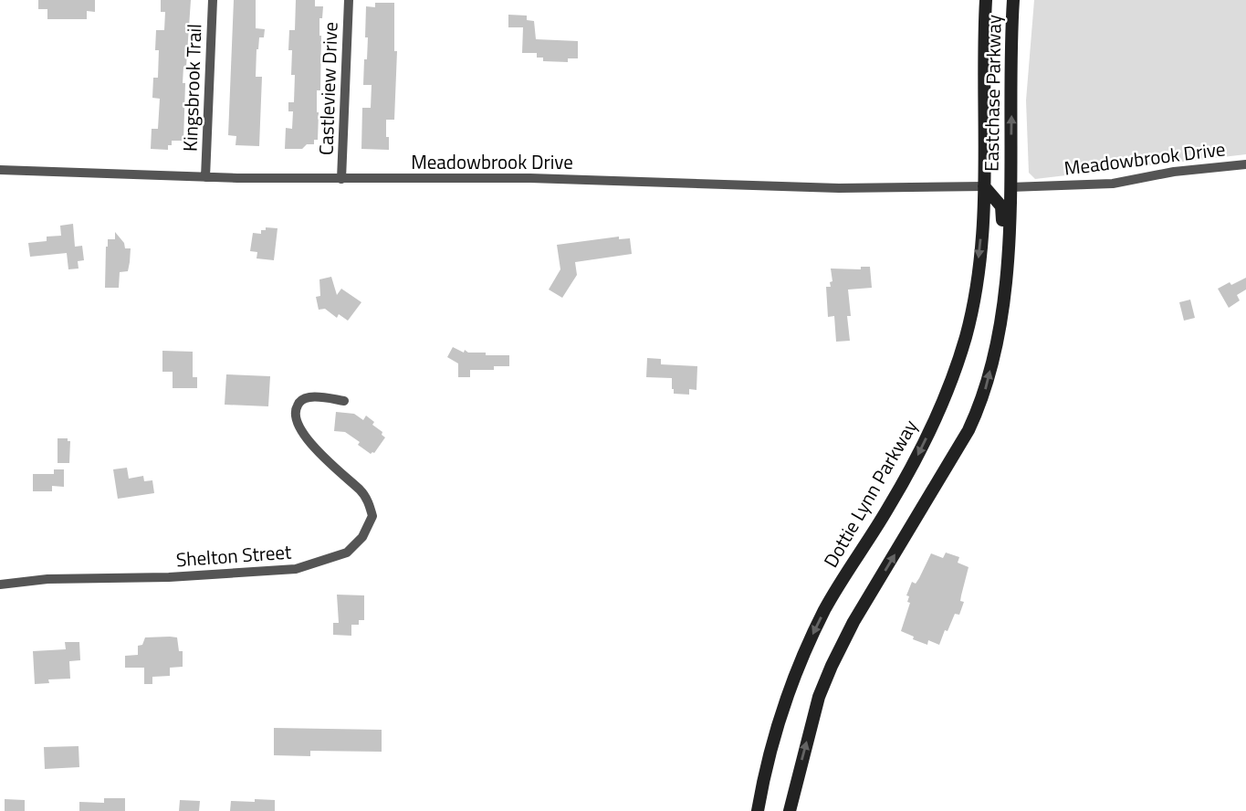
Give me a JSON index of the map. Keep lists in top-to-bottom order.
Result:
{
  "streets": {
    "main road": ["Eastchase Parkway", "Dottie Lynn Parkway"],
    "street": [
      "Kingsbrook Trail",
      "Castleview Drive",
      "Meadowbrook Drive",
      "Shelton Street"
    ]
  },
  "crossings": [
    ["Kingsbrook Trail", "Meadowbrook Drive"],
    ["Castleview Drive", "Meadowbrook Drive"],
    ["Eastchase Parkway", "Meadowbrook Drive"],
    ["Eastchase Parkway", "Dottie Lynn Parkway"],
    ["Meadowbrook Drive", "Dottie Lynn Parkway"]
  ]
}
